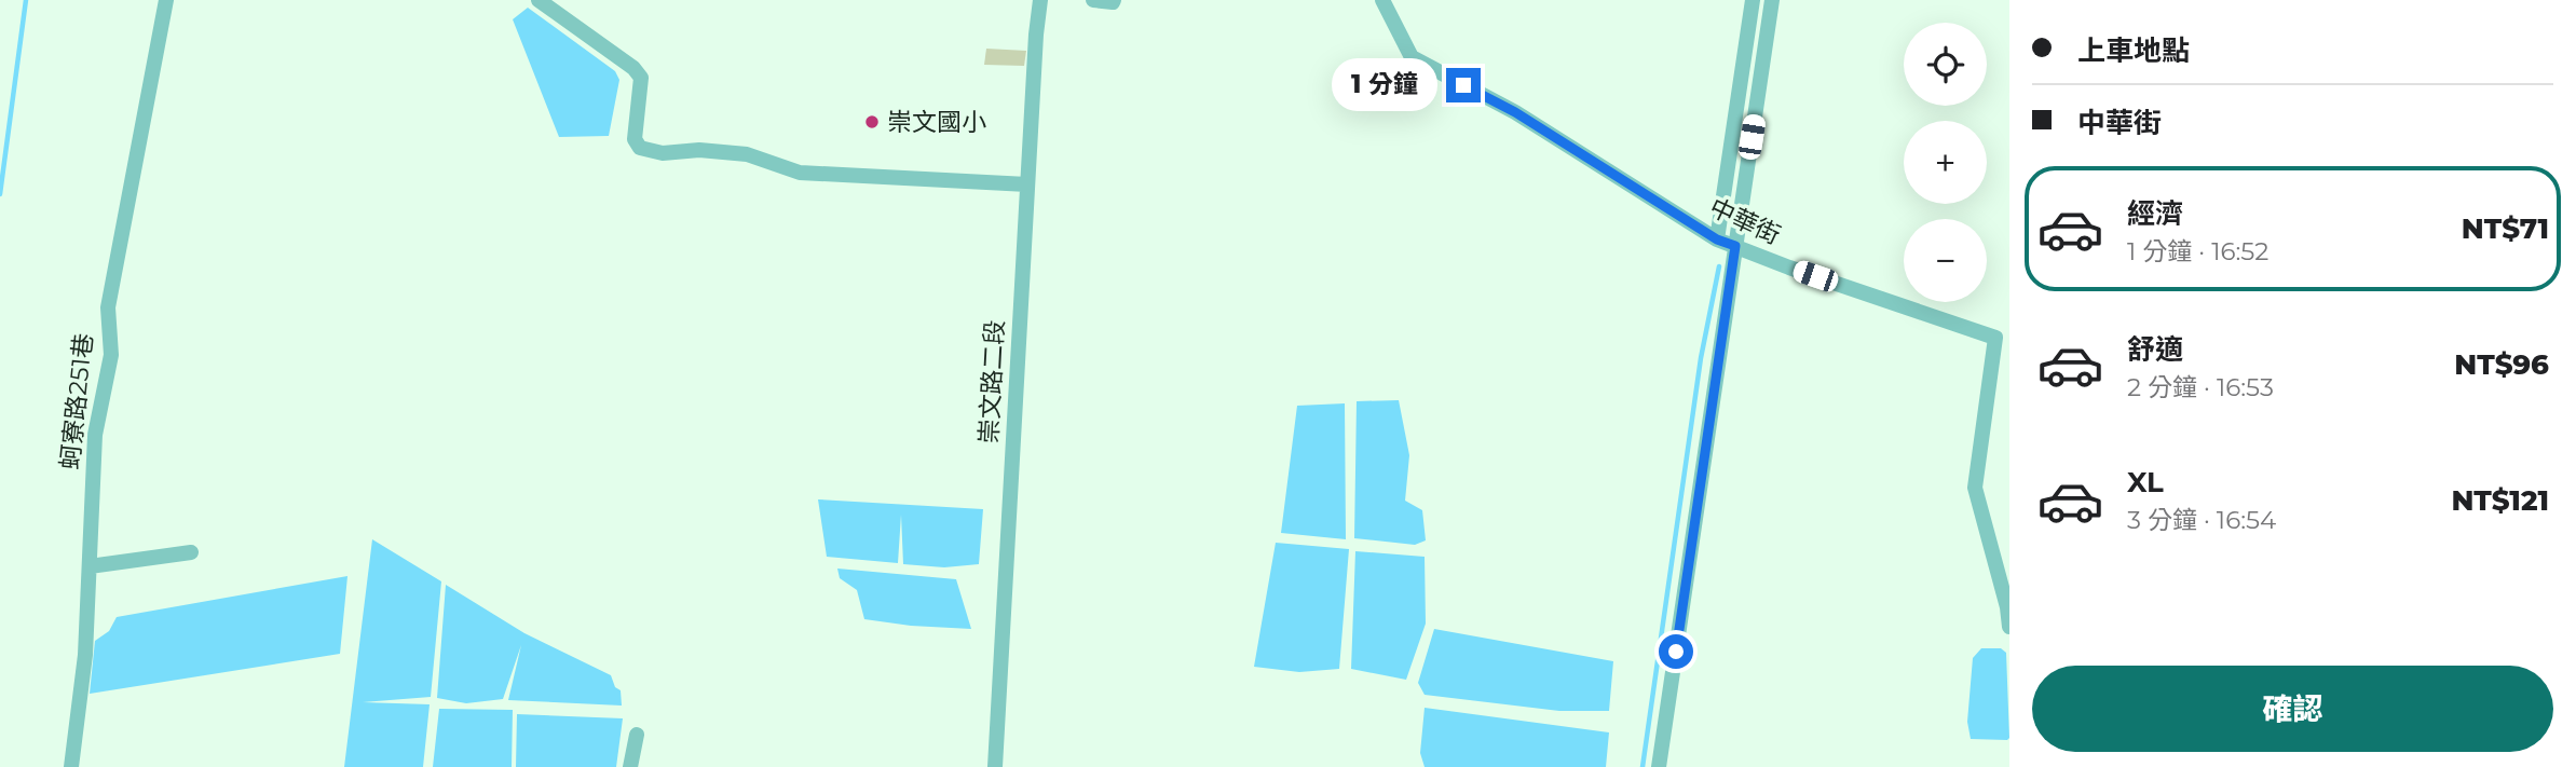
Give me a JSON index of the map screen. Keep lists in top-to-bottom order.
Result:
{
  "streets": {
    "street": ["中華街", "崇文路二段", "蚵寮路251巷"]
  },
  "places": ["崇文國小"],
  "page": {
    "banner": ["上車地點", "中華街"],
    "map_buttons": ["+", "−"],
    "bubble": "1 分鐘",
    "list": [
      {
        "name": "經濟",
        "note": "1 分鐘 · 16:52",
        "value": "NT$71"
      },
      {
        "name": "舒適",
        "note": "2 分鐘 · 16:53",
        "value": "NT$96"
      },
      {
        "name": "XL",
        "note": "3 分鐘 · 16:54",
        "value": "NT$121"
      }
    ],
    "buttons": "確認"
  }
}
